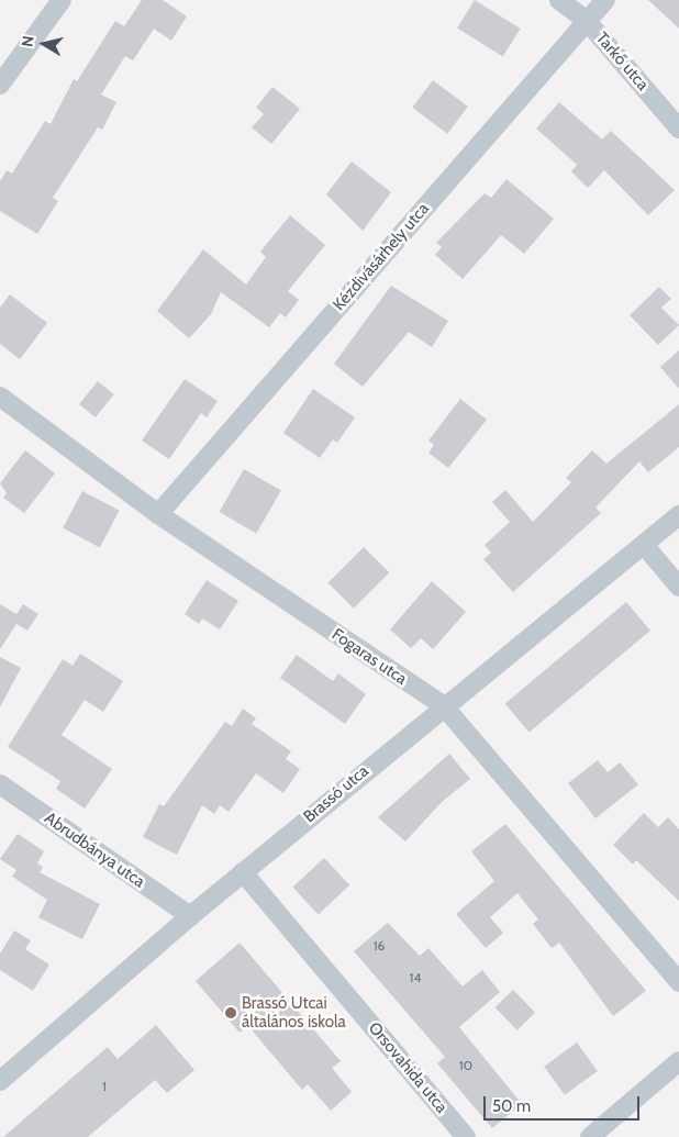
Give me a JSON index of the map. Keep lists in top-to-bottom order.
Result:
{
  "streets": {
    "street": [
      "Tarkő utca",
      "Kézdivásárhely utca",
      "Fogaras utca",
      "Brassó utca",
      "Abrudbánya utca",
      "Orsovahida utca"
    ]
  },
  "crossings": [
    ["Tarkő utca", "Kézdivásárhely utca"],
    ["Kézdivásárhely utca", "Fogaras utca"],
    ["Fogaras utca", "Brassó utca"],
    ["Brassó utca", "Abrudbánya utca"],
    ["Brassó utca", "Orsovahida utca"]
  ],
  "places": ["Brassó Utcai általános iskola"],
  "house_numbers": [
    "16",
    "14",
    "10",
    "1"
  ],
  "scale_bar": "50 m",
  "north": "left"
}
